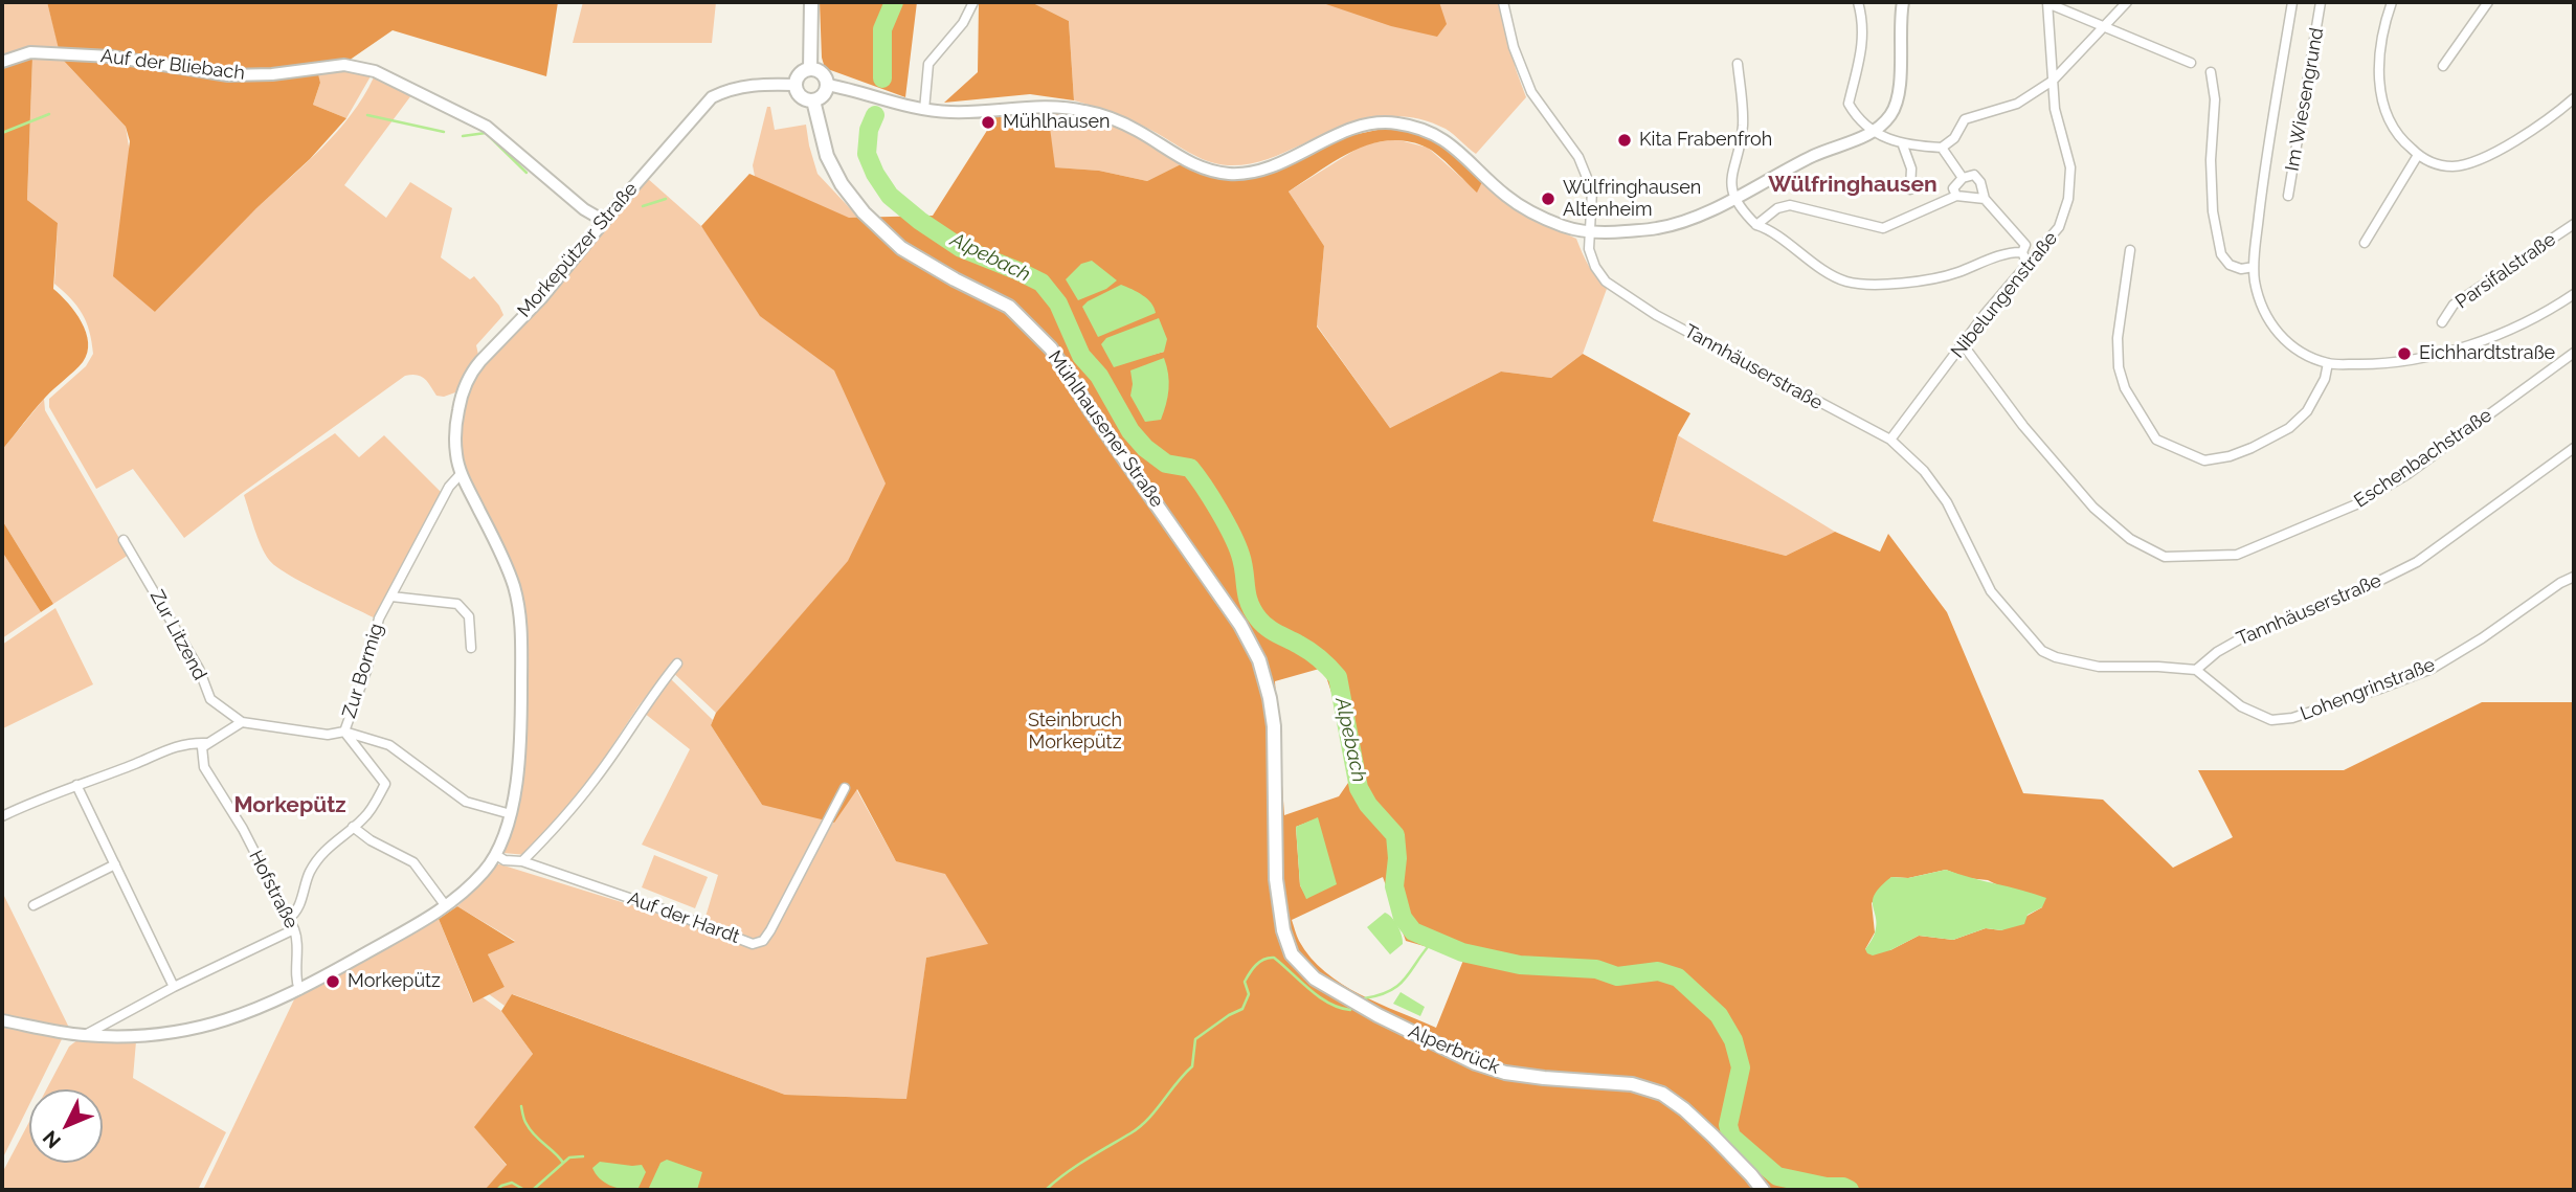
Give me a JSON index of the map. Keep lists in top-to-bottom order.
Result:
{
  "streets": {
    "main road": ["Mühlhausener Straße", "Alperbrück"],
    "street": [
      "Auf der Bliebach",
      "Im Wiesengrund",
      "Morkepützer Straße",
      "Parsifalstraße",
      "Nibelungenstraße",
      "Tannhäuserstraße",
      "Eschenbachstraße",
      "Zur Litzend",
      "Zur Bormig",
      "Lohengrinstraße",
      "Hofstraße",
      "Auf der Hardt"
    ]
  },
  "crossings": [
    ["Auf der Bliebach", "Morkepützer Straße"],
    ["Morkepützer Straße", "Mühlhausener Straße"],
    ["Morkepützer Straße", "Zur Bormig"],
    ["Morkepützer Straße", "Hofstraße"],
    ["Morkepützer Straße", "Auf der Hardt"],
    ["Nibelungenstraße", "Tannhäuserstraße"],
    ["Nibelungenstraße", "Eschenbachstraße"],
    ["Tannhäuserstraße", "Lohengrinstraße"],
    ["Mühlhausener Straße", "Alperbrück"],
    ["Zur Bormig", "Hofstraße"]
  ],
  "districts": ["Wülfringhausen", "Morkepütz"],
  "water": ["Alpebach"],
  "parks": ["Steinbruch Morkepütz"],
  "places": [
    "Mühlhausen",
    "Kita Frabenfroh",
    "Wülfringhausen Altenheim",
    "Eichhardtstraße",
    "Morkepütz"
  ],
  "north": "bottom left"
}
